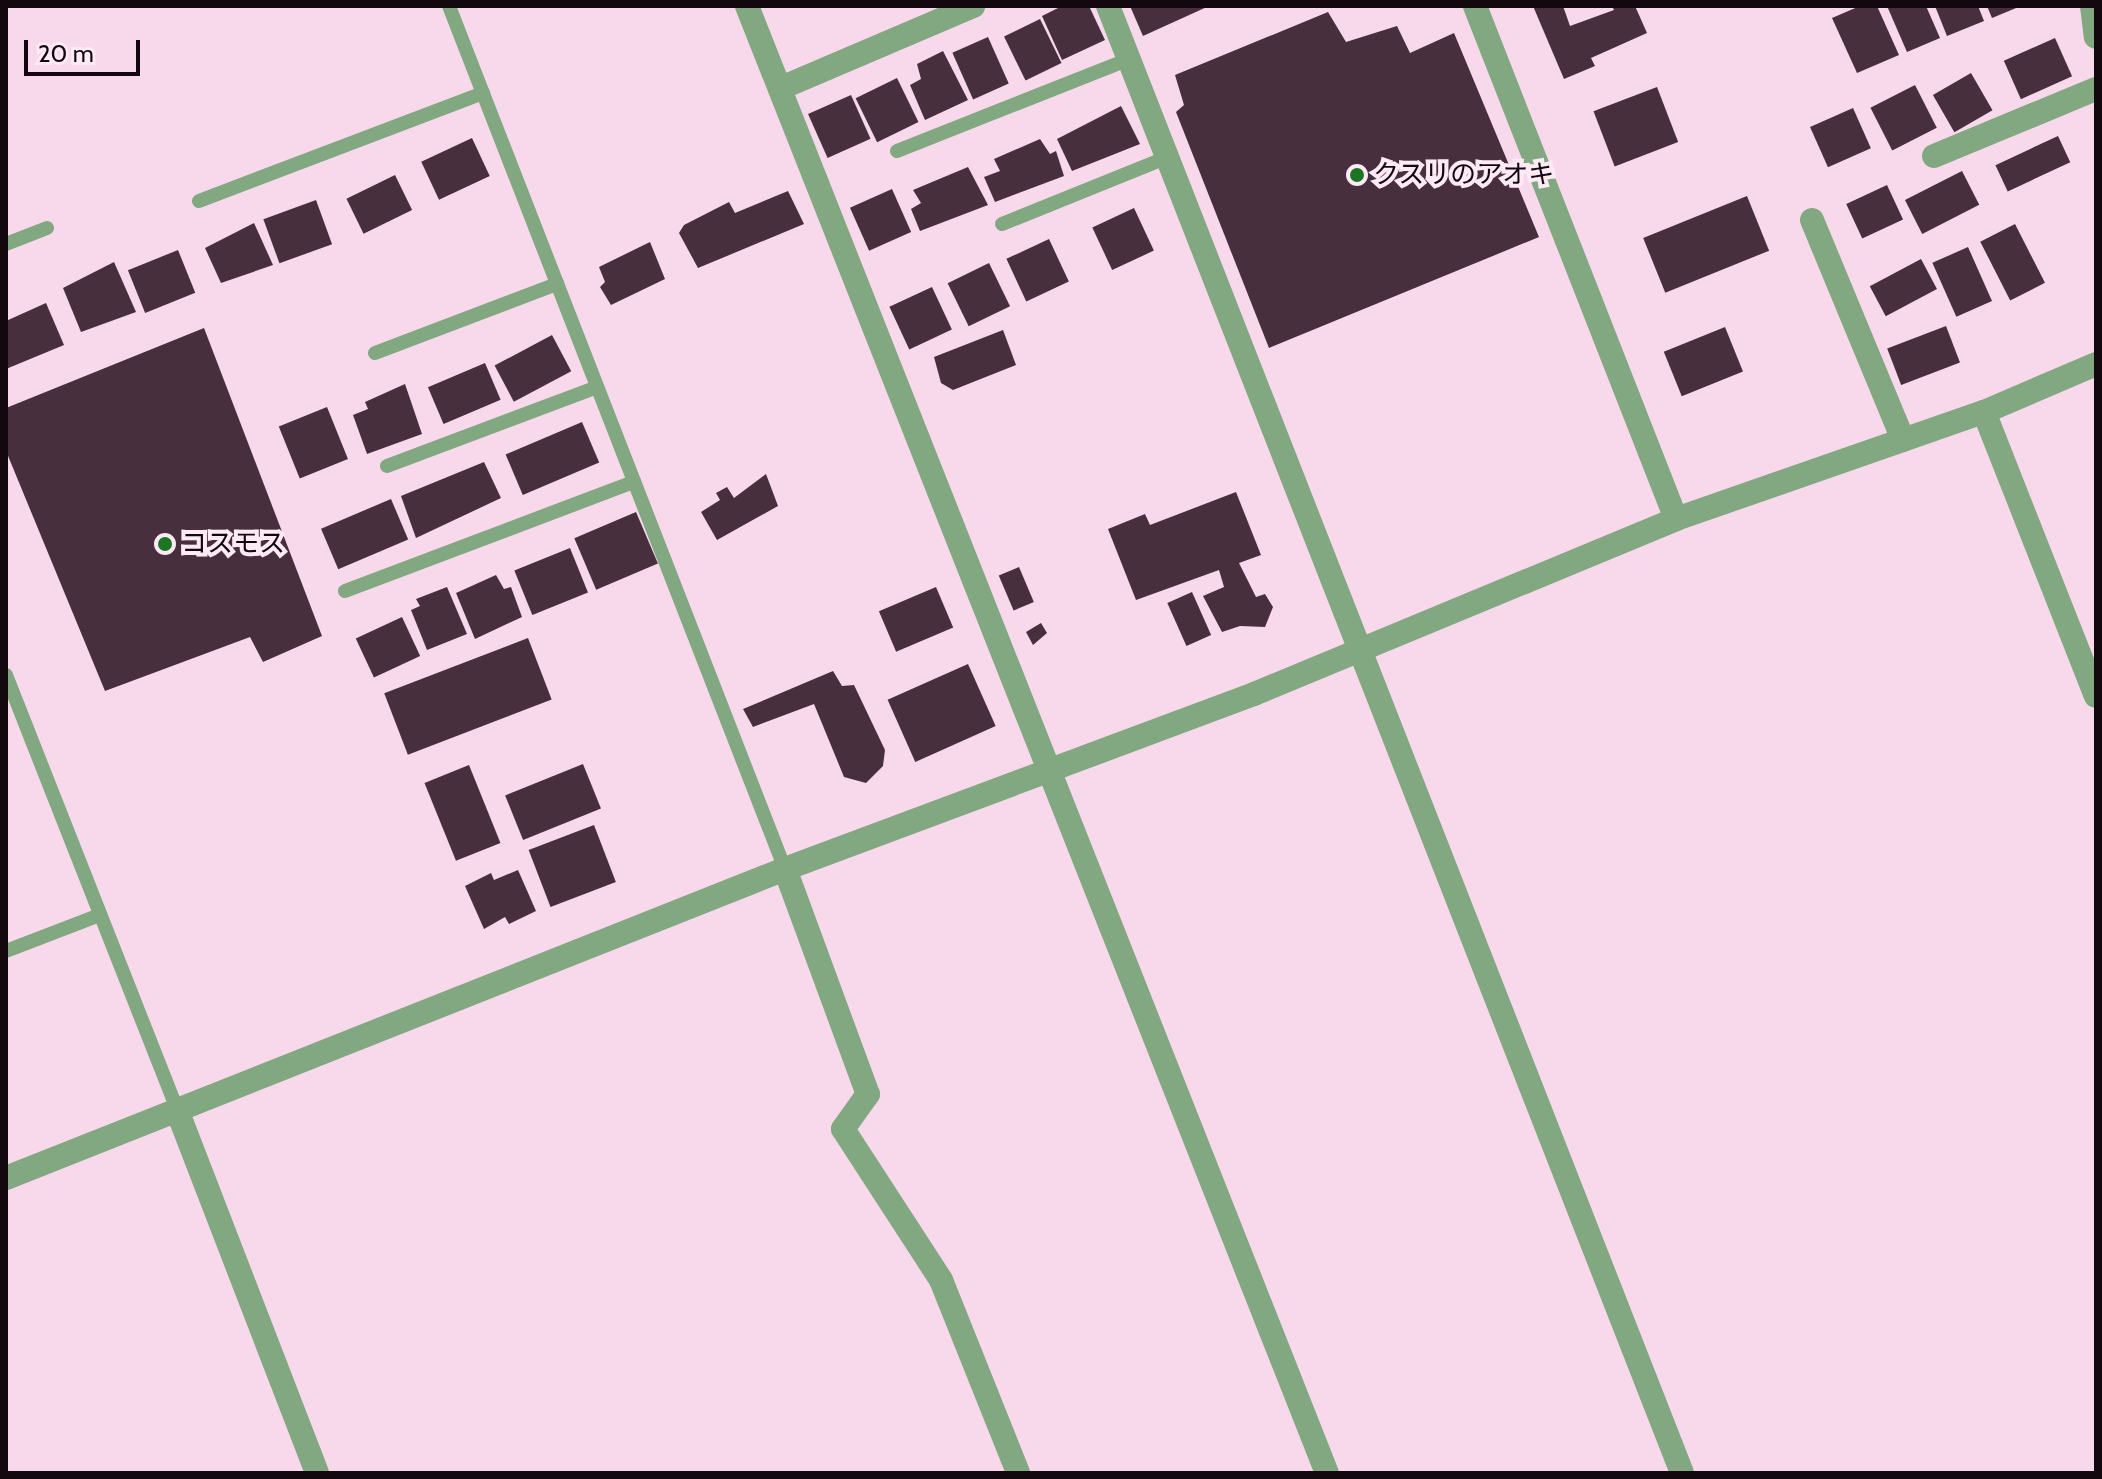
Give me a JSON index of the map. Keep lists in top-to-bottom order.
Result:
{
  "places": ["クスリのアオキ", "コスモス"],
  "scale_bar": "20 m"
}
